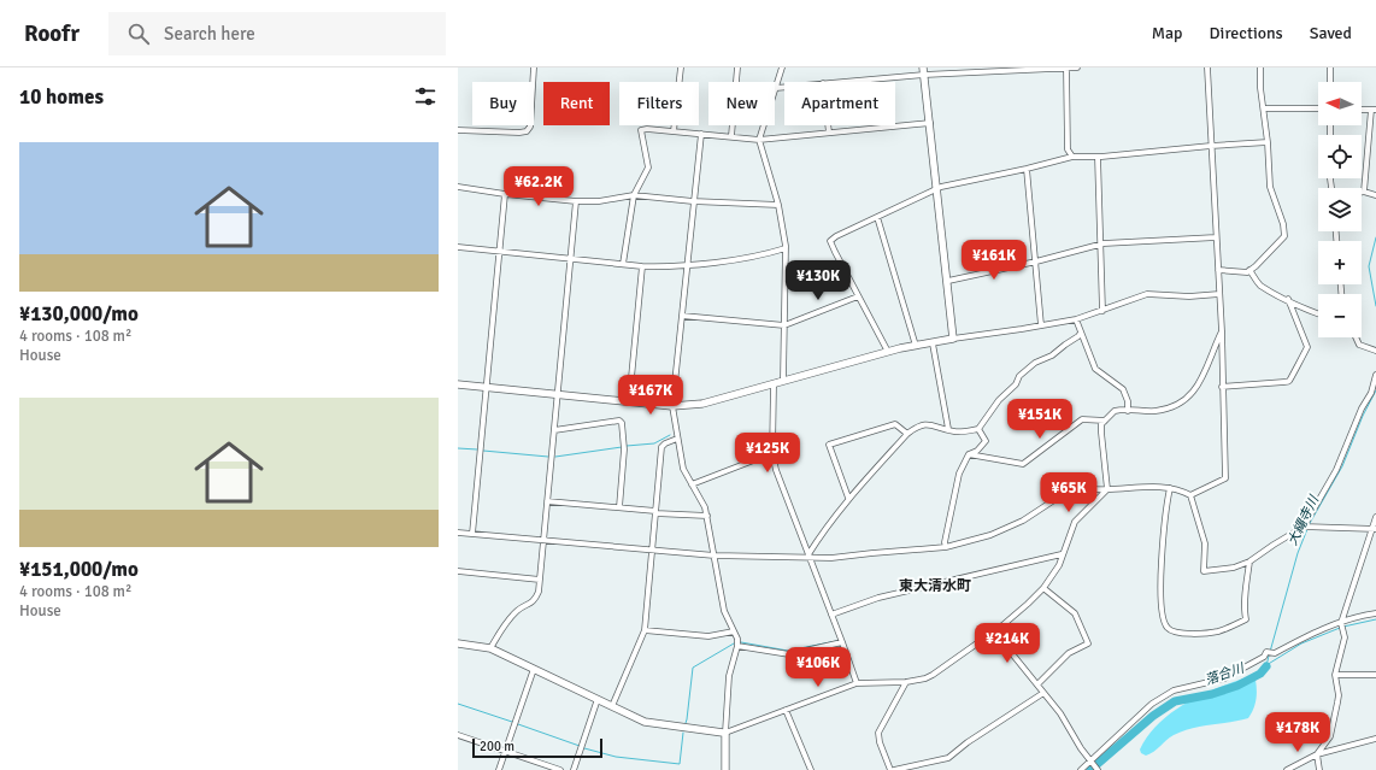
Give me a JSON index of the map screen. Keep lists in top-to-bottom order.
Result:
{
  "districts": ["東大清水町"],
  "water": ["大縄寺川", "落合川"],
  "scale_bar": "200 m",
  "north": "left",
  "page": {
    "header": "Roofr",
    "search": "Search here",
    "nav": ["Map", "Directions", "Saved"],
    "heading": "10 homes",
    "map_buttons": ["+", "−"],
    "chip": [
      "Buy",
      "Rent",
      "Filters",
      "New",
      "Apartment"
    ],
    "list": [
      {
        "name": "¥130,000/mo",
        "note": "4 rooms · 108 m² · House"
      },
      {
        "name": "¥151,000/mo",
        "note": "4 rooms · 108 m² · House"
      }
    ],
    "price": [
      "¥62.2K",
      "¥161K",
      "¥130K",
      "¥167K",
      "¥151K",
      "¥125K",
      "¥65K",
      "¥214K",
      "¥106K",
      "¥178K"
    ],
    "scale": "200 m"
  }
}
